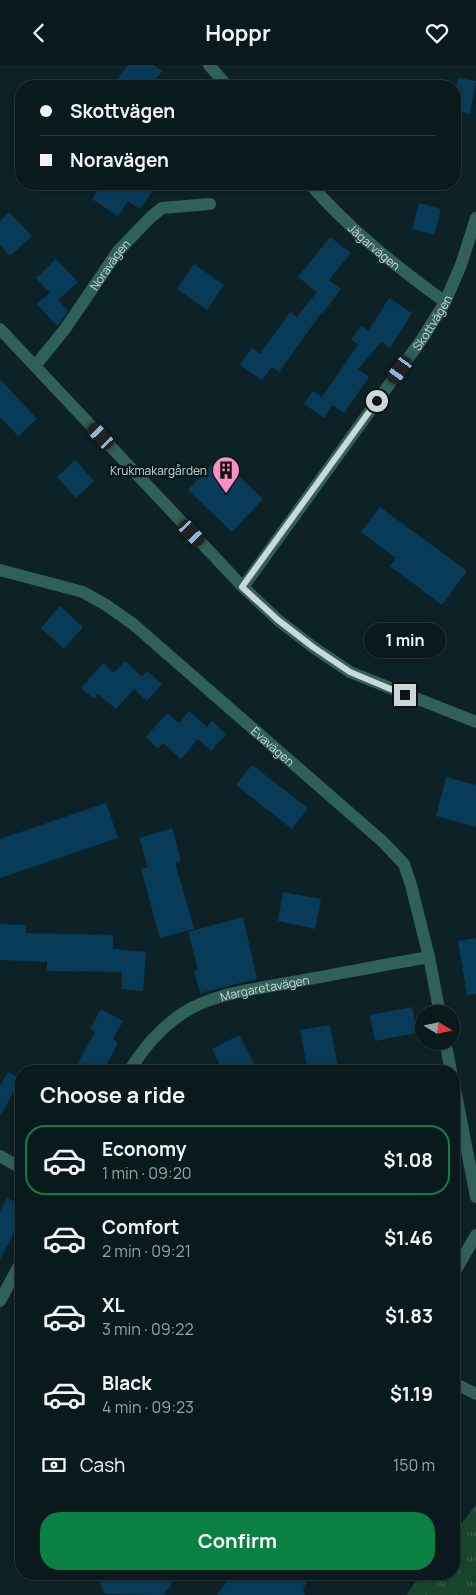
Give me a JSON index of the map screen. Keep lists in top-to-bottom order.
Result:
{
  "streets": {
    "street": [
      "Jägarvägen",
      "Noravägen",
      "Skottvägen",
      "Evavägen",
      "Margaretavägen"
    ]
  },
  "crossings": [
    ["Jägarvägen", "Skottvägen"],
    ["Evavägen", "Margaretavägen"]
  ],
  "places": {
    "building": ["Krukmakargården"]
  },
  "north": "right",
  "page": {
    "header": "Hoppr",
    "banner": ["Skottvägen", "Noravägen"],
    "bubble": "1 min",
    "heading": "Choose a ride",
    "list": [
      {
        "name": "Economy",
        "note": "1 min · 09:20",
        "value": "$1.08"
      },
      {
        "name": "Comfort",
        "note": "2 min · 09:21",
        "value": "$1.46"
      },
      {
        "name": "XL",
        "note": "3 min · 09:22",
        "value": "$1.83"
      },
      {
        "name": "Black",
        "note": "4 min · 09:23",
        "value": "$1.19"
      }
    ],
    "pay": ["Cash", "150 m"],
    "buttons": "Confirm"
  }
}
